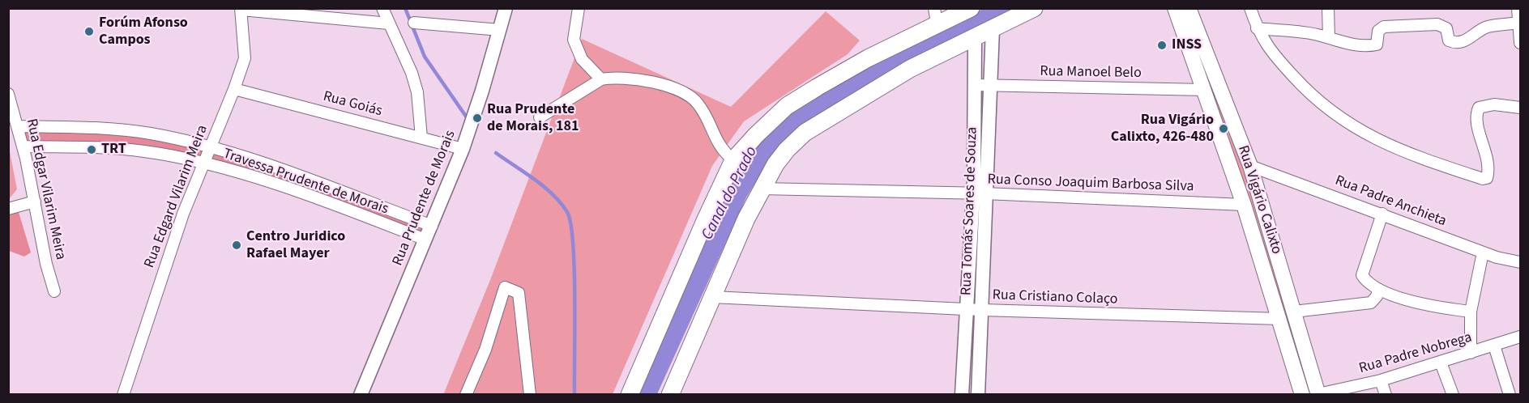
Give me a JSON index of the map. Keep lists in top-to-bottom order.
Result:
{
  "streets": {
    "main road": ["Rua Vigário Calixto"],
    "street": [
      "Rua Manoel Belo",
      "Rua Goiás",
      "Travessa Prudente de Morais",
      "Rua Conso Joaquim Barbosa Silva",
      "Rua Edgar Vilarim Meira",
      "Rua Edgard Vilarim Meira",
      "Rua Prudente de Morais",
      "Rua Padre Anchieta",
      "Rua Tomás Soares de Souza",
      "Rua Cristiano Colaço",
      "Rua Padre Nobrega"
    ]
  },
  "crossings": [
    ["Rua Manoel Belo", "Rua Vigário Calixto"],
    ["Rua Manoel Belo", "Rua Tomás Soares de Souza"],
    ["Rua Goiás", "Rua Edgard Vilarim Meira"],
    ["Rua Goiás", "Rua Prudente de Morais"],
    ["Travessa Prudente de Morais", "Rua Edgar Vilarim Meira"],
    ["Travessa Prudente de Morais", "Rua Edgard Vilarim Meira"],
    ["Travessa Prudente de Morais", "Rua Prudente de Morais"],
    ["Rua Conso Joaquim Barbosa Silva", "Rua Vigário Calixto"],
    ["Rua Conso Joaquim Barbosa Silva", "Rua Tomás Soares de Souza"],
    ["Rua Vigário Calixto", "Rua Padre Anchieta"],
    ["Rua Vigário Calixto", "Rua Cristiano Colaço"],
    ["Rua Vigário Calixto", "Rua Padre Nobrega"],
    ["Rua Tomás Soares de Souza", "Rua Cristiano Colaço"]
  ],
  "water": ["Canal do Prado"],
  "places": [
    "Forúm Afonso Campos",
    "INSS",
    "Rua Prudente de Morais, 181",
    "Rua Vigário Calixto, 426-480",
    "TRT",
    "Centro Juridico Rafael Mayer"
  ]
}
